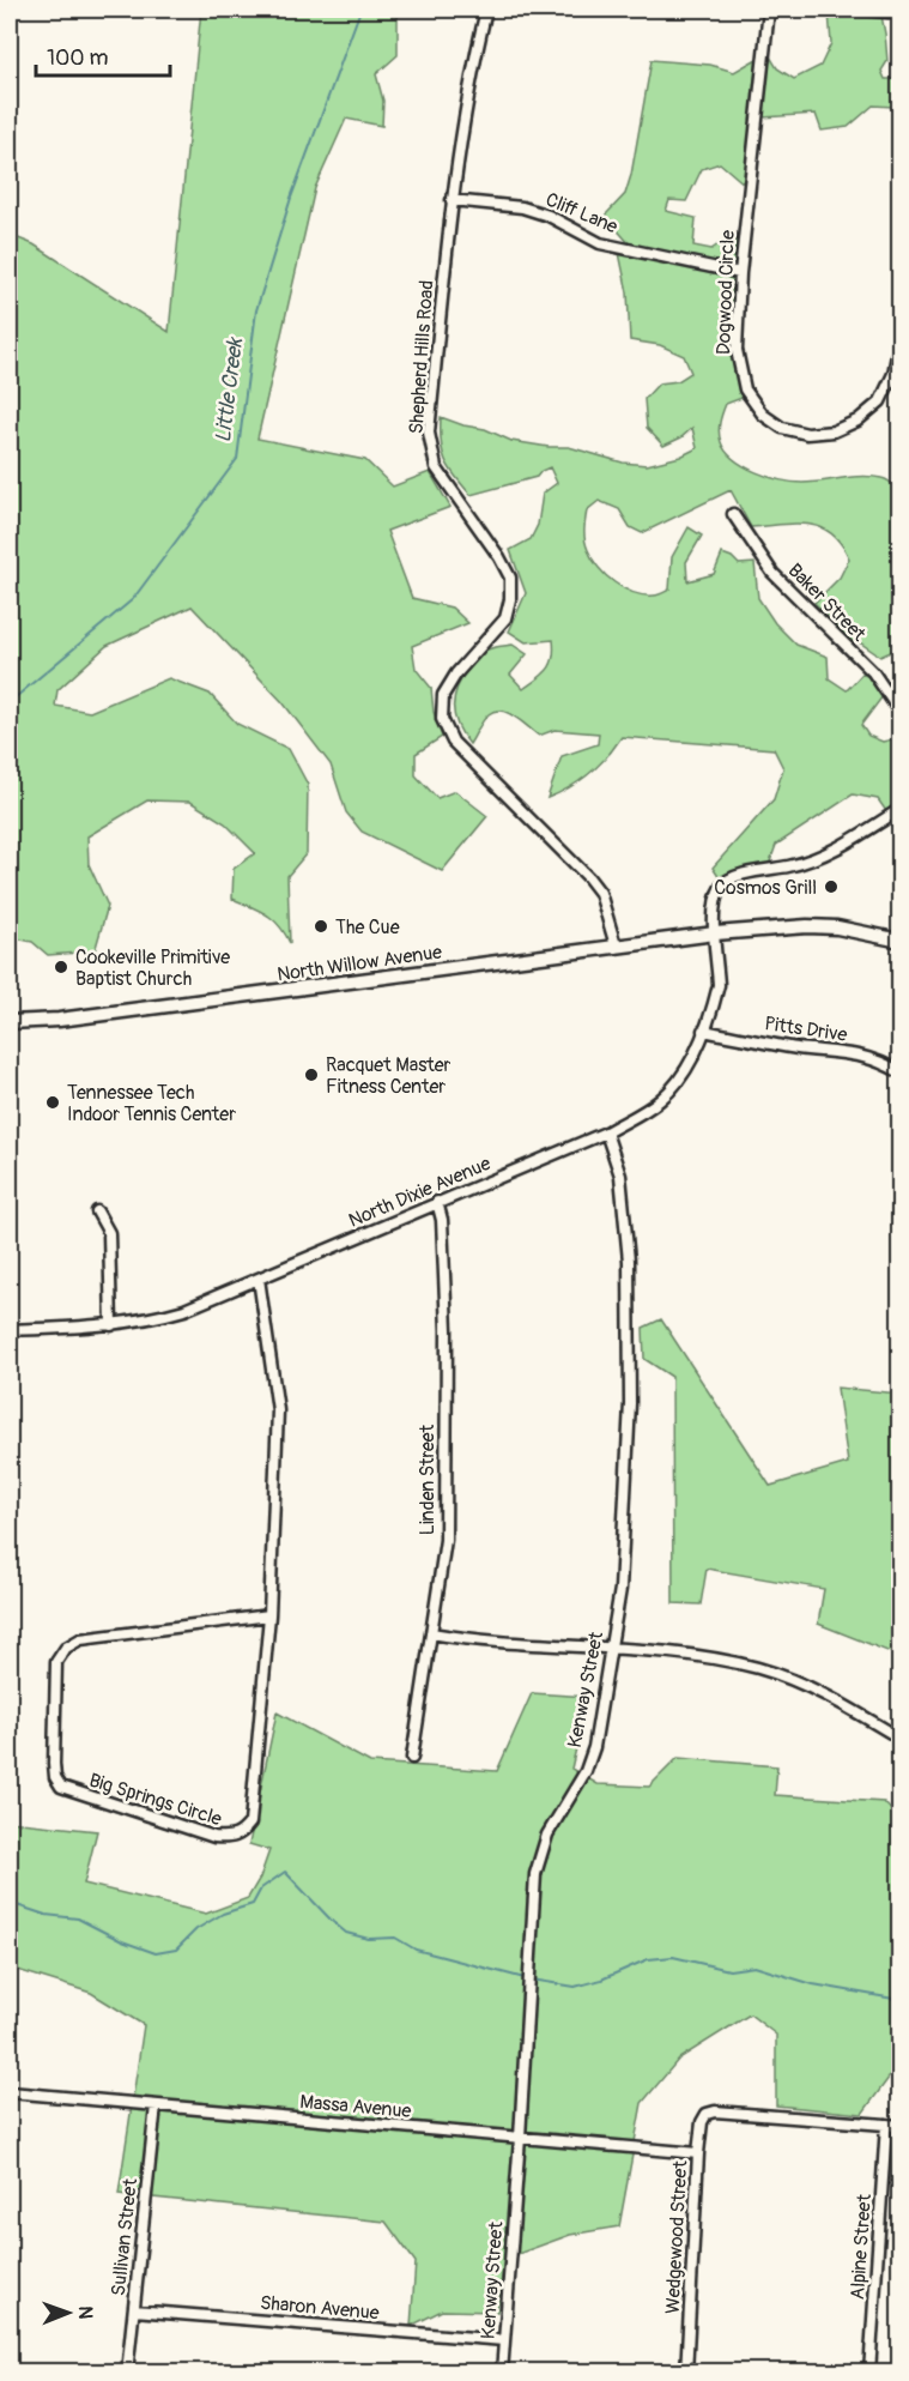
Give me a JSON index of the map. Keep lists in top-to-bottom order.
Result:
{
  "streets": {
    "main road": ["North Willow Avenue"],
    "street": [
      "Cliff Lane",
      "Dogwood Circle",
      "Shepherd Hills Road",
      "Baker Street",
      "Pitts Drive",
      "North Dixie Avenue",
      "Linden Street",
      "Kenway Street",
      "Big Springs Circle",
      "Massa Avenue",
      "Sullivan Street",
      "Wedgewood Street",
      "Alpine Street",
      "Sharon Avenue"
    ]
  },
  "crossings": [
    ["Cliff Lane", "Dogwood Circle"],
    ["Cliff Lane", "Shepherd Hills Road"],
    ["Shepherd Hills Road", "North Willow Avenue"],
    ["North Willow Avenue", "North Dixie Avenue"],
    ["Pitts Drive", "North Dixie Avenue"],
    ["North Dixie Avenue", "Linden Street"],
    ["North Dixie Avenue", "Kenway Street"],
    ["North Dixie Avenue", "Big Springs Circle"],
    ["Kenway Street", "Massa Avenue"],
    ["Kenway Street", "Sharon Avenue"],
    ["Massa Avenue", "Sullivan Street"],
    ["Massa Avenue", "Wedgewood Street"],
    ["Sullivan Street", "Sharon Avenue"],
    ["Wedgewood Street", "Alpine Street"]
  ],
  "water": ["Little Creek"],
  "places": [
    "Cosmos Grill",
    "The Cue",
    "Cookeville Primitive Baptist Church",
    "Racquet Master Fitness Center",
    "Tennessee Tech Indoor Tennis Center"
  ],
  "scale_bar": "100 m",
  "north": "right"
}
